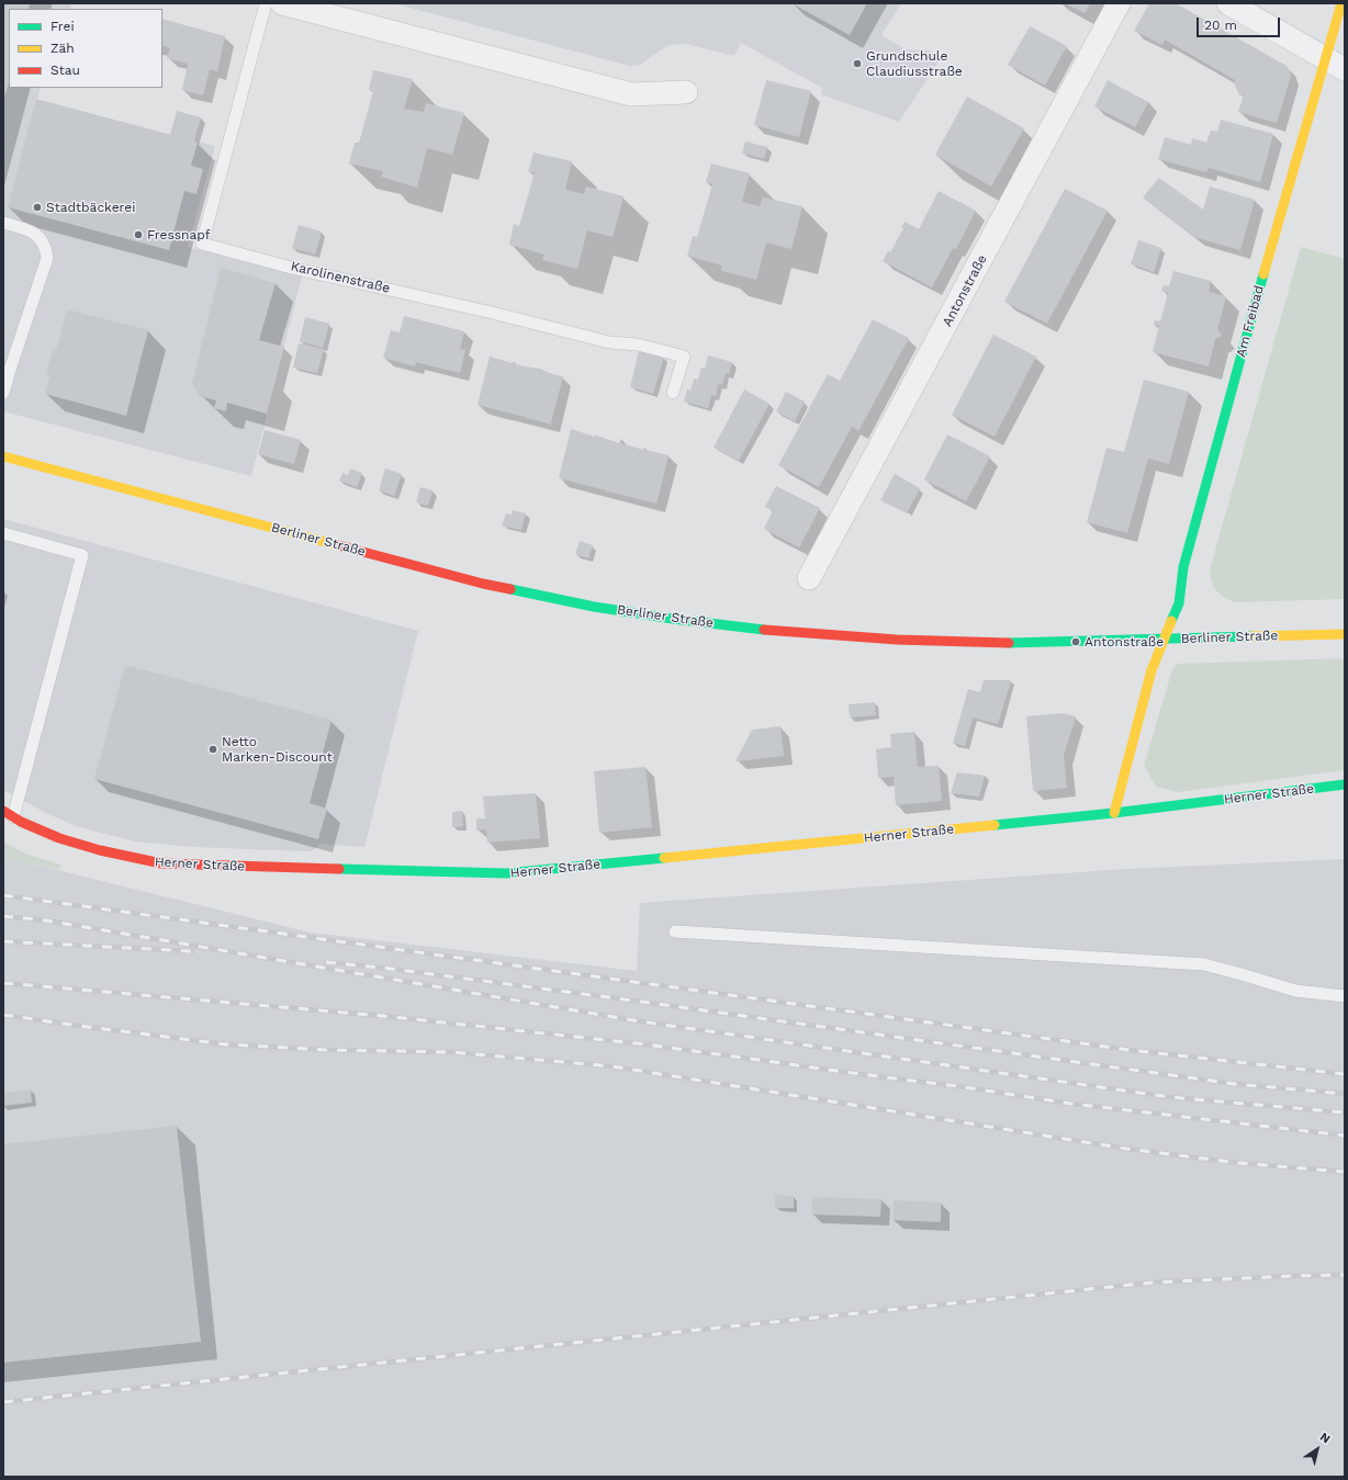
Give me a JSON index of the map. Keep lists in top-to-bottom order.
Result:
{
  "streets": {
    "street": [
      "Antonstraße",
      "Am Freibad",
      "Berliner Straße",
      "Herner Straße"
    ],
    "lane": ["Karolinenstraße"]
  },
  "crossings": [
    ["Am Freibad", "Berliner Straße"]
  ],
  "places": [
    "Grundschule Claudiusstraße",
    "Stadtbäckerei",
    "Fressnapf",
    "Antonstraße",
    "Netto Marken-Discount"
  ],
  "legend": ["Frei", "Zäh", "Stau"],
  "scale_bar": "20 m",
  "north": "top right"
}
